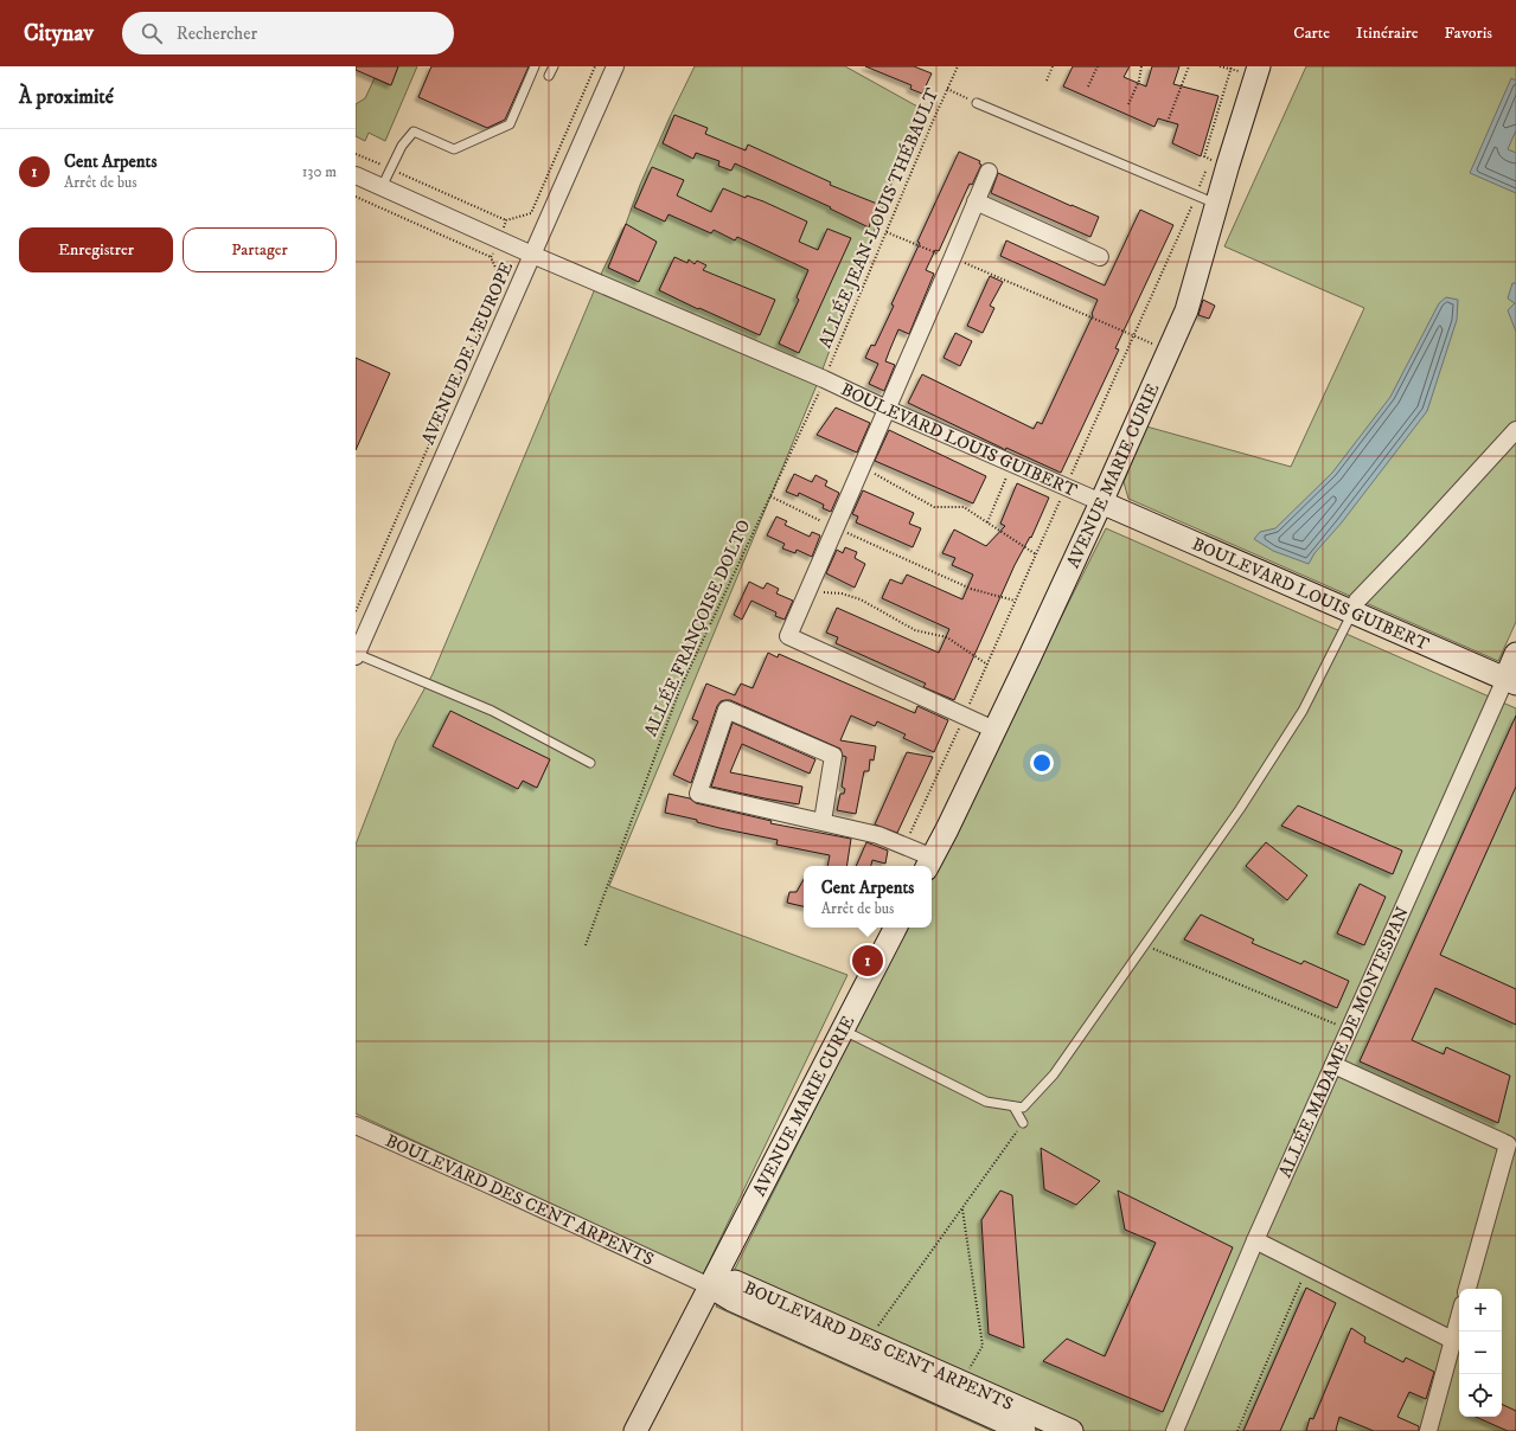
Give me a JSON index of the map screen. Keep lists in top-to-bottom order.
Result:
{
  "streets": {
    "main road": [
      "BOULEVARD LOUIS GUIBERT",
      "AVENUE MARIE CURIE",
      "ALLÉE MADAME DE MONTESPAN",
      "BOULEVARD DES CENT ARPENTS"
    ],
    "street": ["AVENUE DE L'EUROPE"],
    "path": ["ALLÉE JEAN-LOUIS THÉBAULT", "ALLÉE FRANÇOISE DOLTO"]
  },
  "crossings": [
    ["ALLÉE JEAN-LOUIS THÉBAULT", "BOULEVARD LOUIS GUIBERT"],
    ["ALLÉE JEAN-LOUIS THÉBAULT", "ALLÉE FRANÇOISE DOLTO"],
    ["AVENUE DE L'EUROPE", "BOULEVARD LOUIS GUIBERT"],
    ["BOULEVARD LOUIS GUIBERT", "AVENUE MARIE CURIE"],
    ["BOULEVARD LOUIS GUIBERT", "ALLÉE FRANÇOISE DOLTO"],
    ["BOULEVARD LOUIS GUIBERT", "ALLÉE MADAME DE MONTESPAN"],
    ["AVENUE MARIE CURIE", "BOULEVARD DES CENT ARPENTS"]
  ],
  "page": {
    "header": "Citynav",
    "search": "Rechercher",
    "nav": ["Carte", "Itinéraire", "Favoris"],
    "heading": "À proximité",
    "list": [
      {
        "mark": "1",
        "name": "Cent Arpents",
        "note": "Arrêt de bus",
        "value": "130 m"
      }
    ],
    "buttons": ["Enregistrer", "Partager"],
    "popup": ["Cent Arpents", "Arrêt de bus"],
    "pins": "1",
    "map_buttons": ["+", "−"]
  }
}
